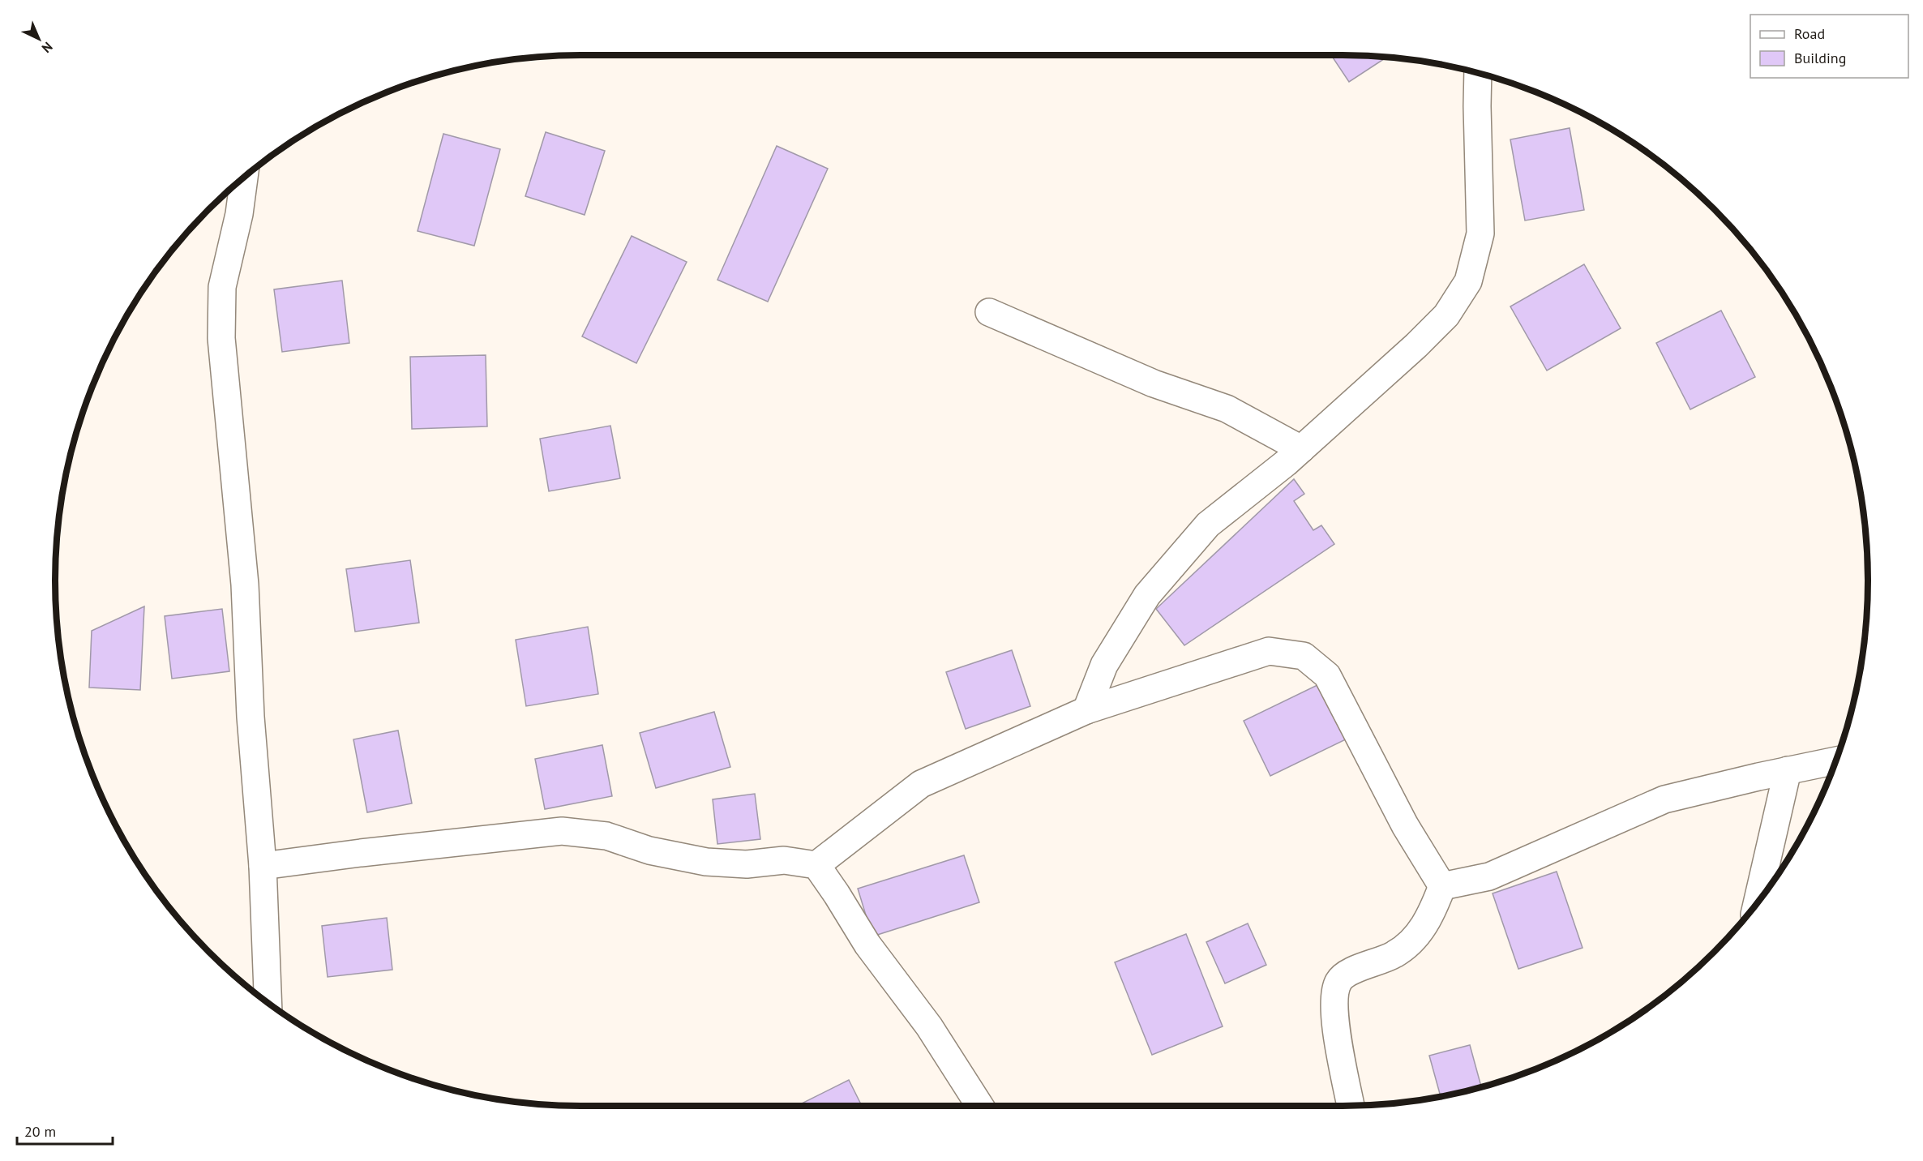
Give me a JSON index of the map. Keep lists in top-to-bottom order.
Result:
{
  "legend": ["Road", "Building"],
  "scale_bar": "20 m",
  "north": "bottom right"
}
